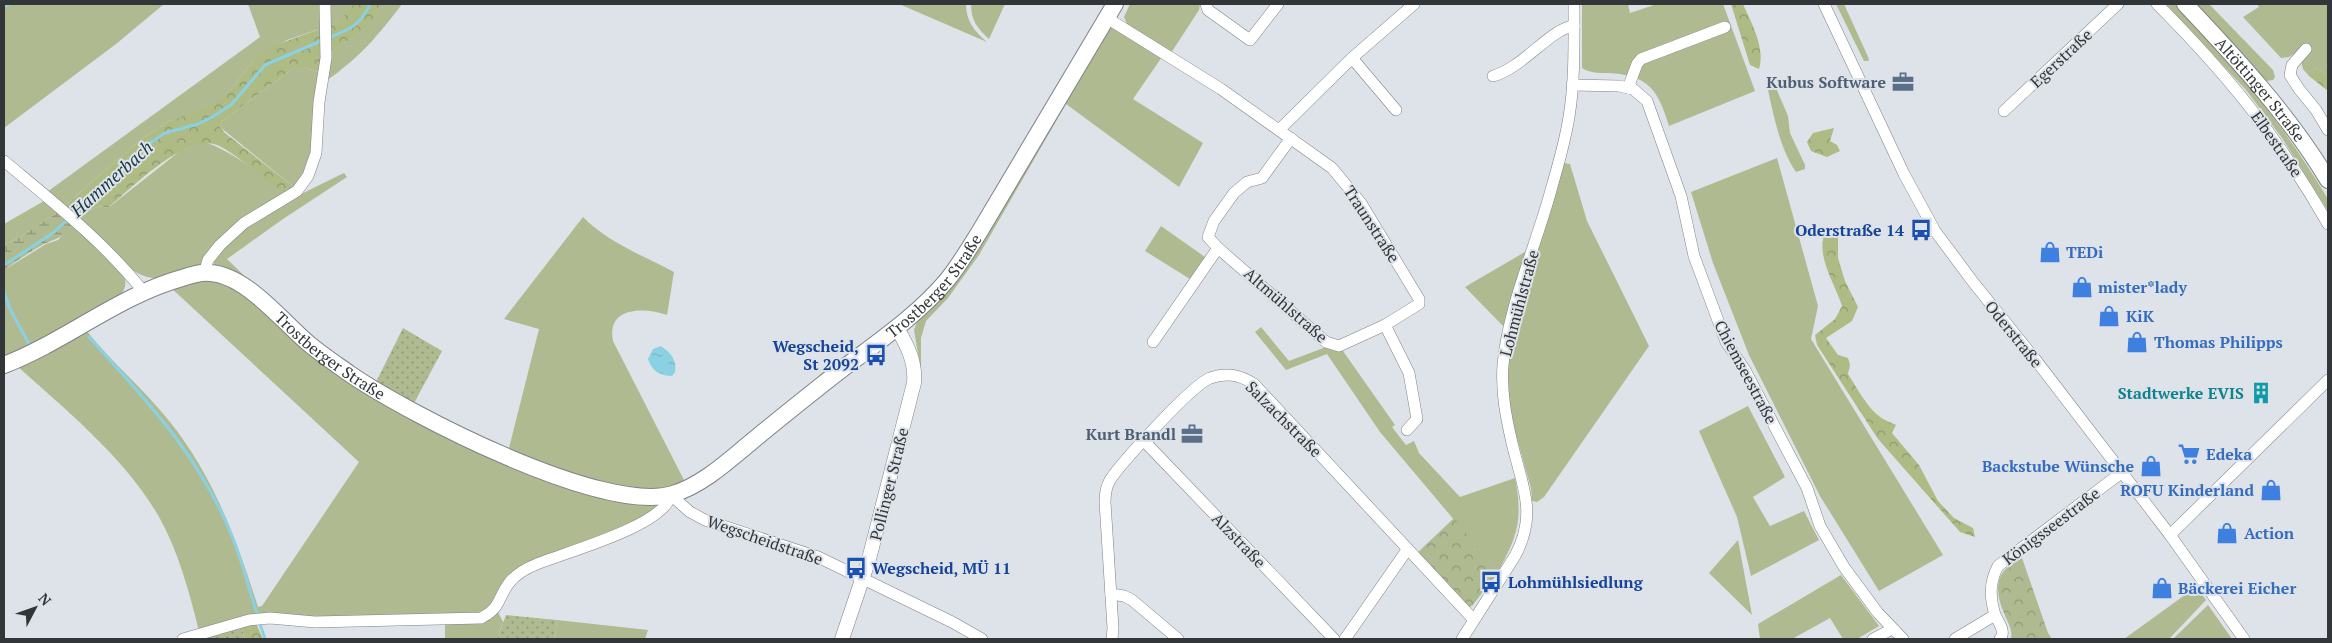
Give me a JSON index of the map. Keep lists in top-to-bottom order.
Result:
{
  "streets": {
    "main road": ["Altöttinger Straße", "Trostberger Straße"],
    "street": [
      "Egerstraße",
      "Elbestraße",
      "Traunstraße",
      "Lohmühlstraße",
      "Altmühlstraße",
      "Oderstraße",
      "Chiemseestraße",
      "Salzachstraße",
      "Pollinger Straße",
      "Königsseestraße",
      "Wegscheidstraße",
      "Alzstraße"
    ]
  },
  "crossings": [
    ["Traunstraße", "Trostberger Straße"],
    ["Traunstraße", "Altmühlstraße"],
    ["Trostberger Straße", "Pollinger Straße"],
    ["Trostberger Straße", "Wegscheidstraße"],
    ["Lohmühlstraße", "Salzachstraße"],
    ["Oderstraße", "Königsseestraße"],
    ["Salzachstraße", "Alzstraße"],
    ["Pollinger Straße", "Wegscheidstraße"]
  ],
  "water": ["Hammerbach"],
  "places": {
    "office": ["Kubus Software", "Kurt Brandl"],
    "bus stop": [
      "Oderstraße 14",
      "Wegscheid, St 2092",
      "Wegscheid, MÜ 11",
      "Lohmühlsiedlung"
    ],
    "shop": [
      "TEDi",
      "mister*lady",
      "KiK",
      "Thomas Philipps",
      "Backstube Wünsche",
      "ROFU Kinderland",
      "Action",
      "Bäckerei Eicher"
    ],
    "building": ["Stadtwerke EVIS"],
    "supermarket": ["Edeka"]
  },
  "north": "top right"
}
